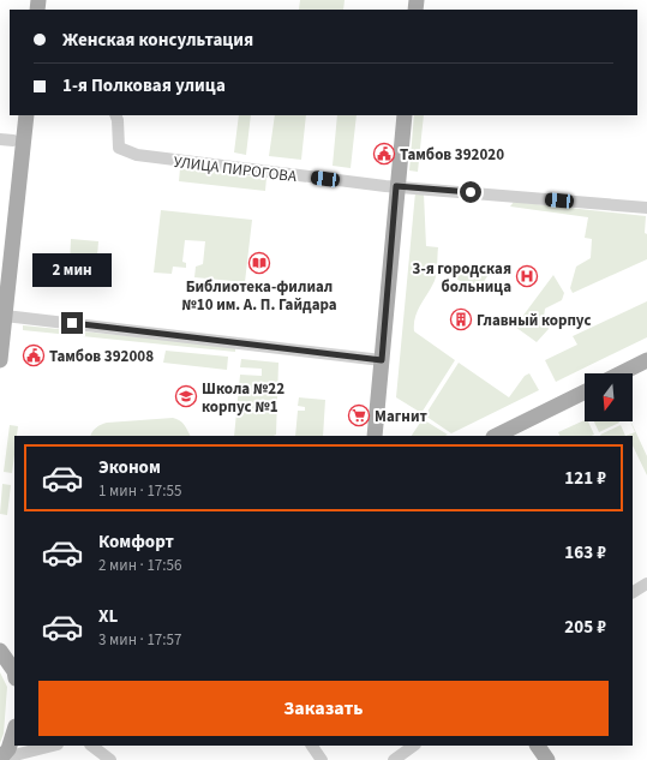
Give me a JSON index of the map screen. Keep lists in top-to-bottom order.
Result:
{
  "streets": {
    "street": ["УЛИЦА ПИРОГОВА"]
  },
  "places": {
    "public building": ["Тамбов 392020", "Тамбов 392008"],
    "library": ["Библиотека-филиал №10 им. А. П. Гайдара"],
    "hospital": ["3-я городская больница"],
    "building": ["Главный корпус"],
    "school or university": ["Школа №22 корпус №1"],
    "supermarket": ["Магнит"]
  },
  "north": "bottom",
  "page": {
    "banner": ["Женская консультация", "1-я Полковая улица"],
    "bubble": "2 мин",
    "list": [
      {
        "name": "Эконом",
        "note": "1 мин · 17:55",
        "value": "121 ₽"
      },
      {
        "name": "Комфорт",
        "note": "2 мин · 17:56",
        "value": "163 ₽"
      },
      {
        "name": "XL",
        "note": "3 мин · 17:57",
        "value": "205 ₽"
      }
    ],
    "buttons": "Заказать"
  }
}
